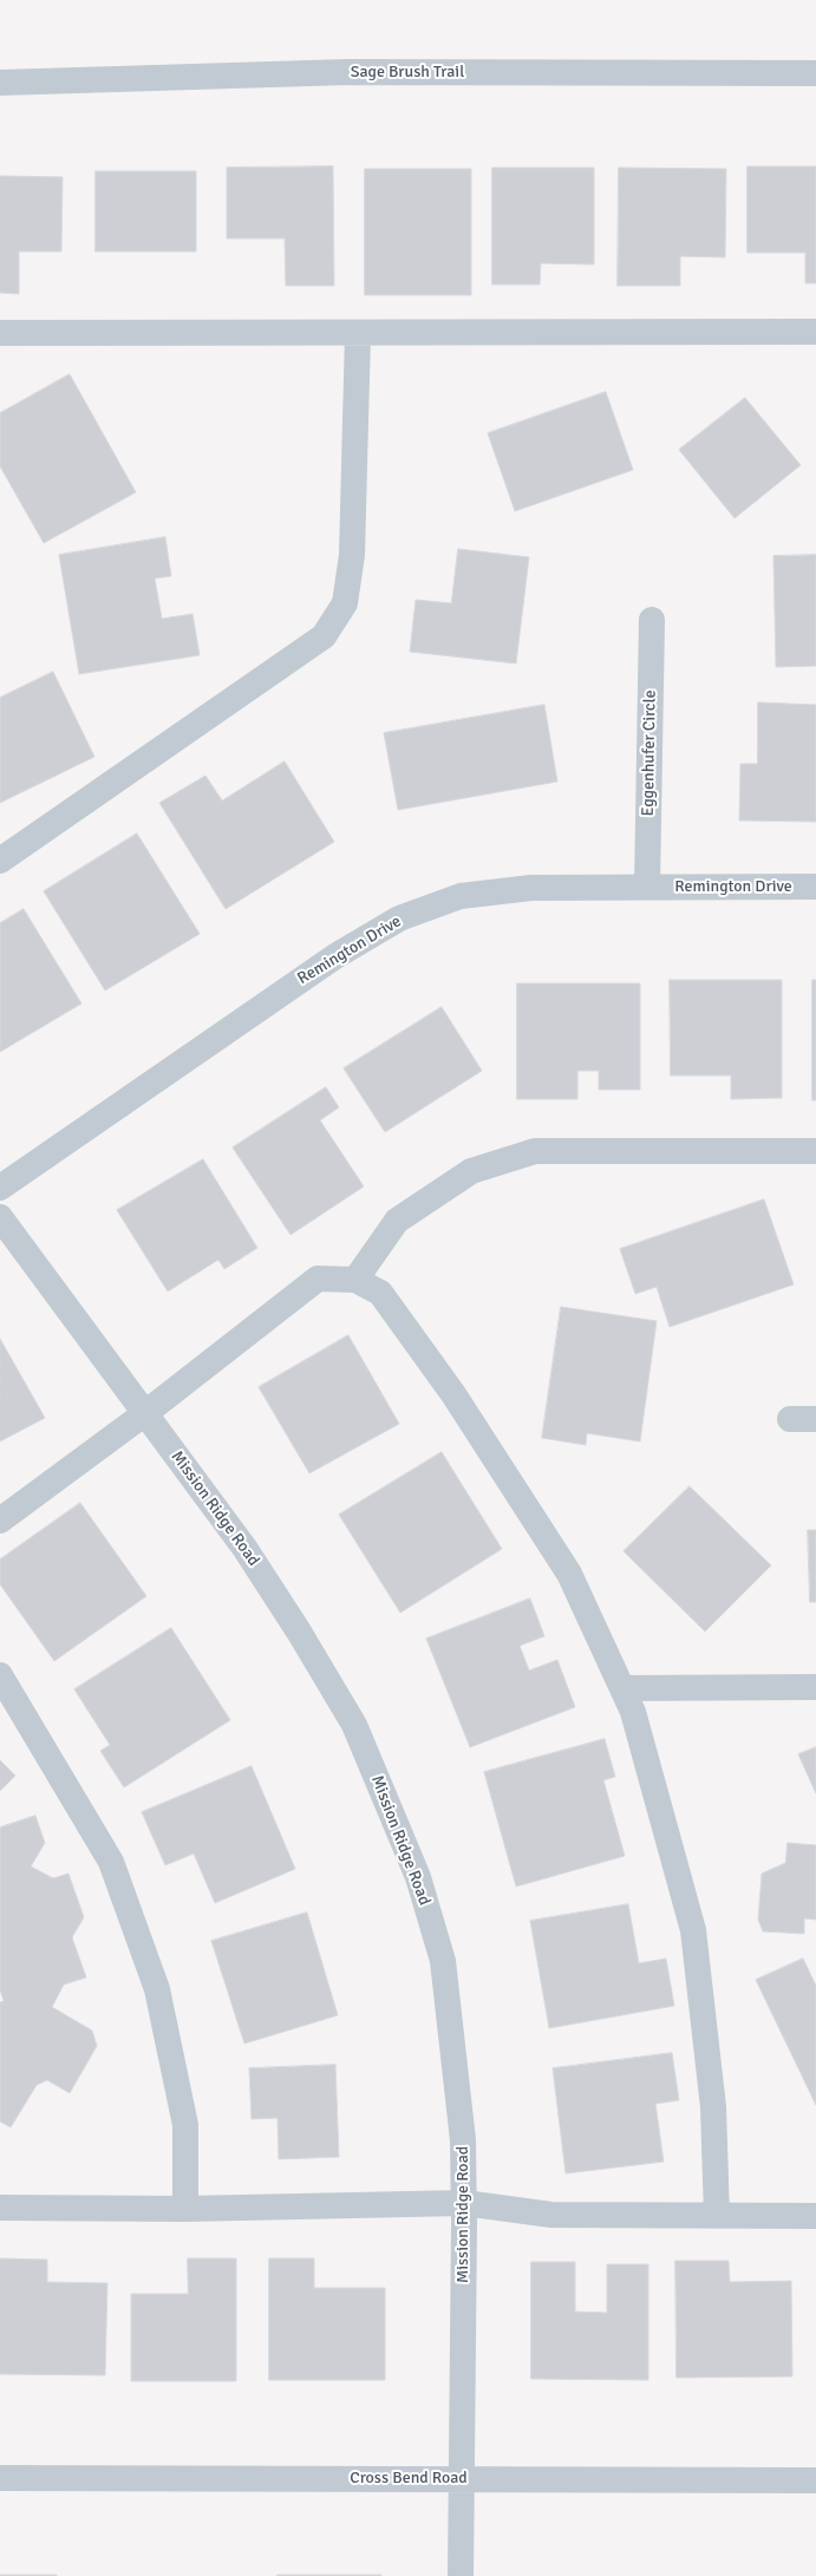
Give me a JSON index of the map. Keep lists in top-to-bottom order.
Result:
{
  "streets": {
    "street": [
      "Sage Brush Trail",
      "Eggenhufer Circle",
      "Remington Drive",
      "Mission Ridge Road",
      "Cross Bend Road"
    ]
  },
  "crossings": [
    ["Eggenhufer Circle", "Remington Drive"],
    ["Mission Ridge Road", "Cross Bend Road"]
  ]
}
